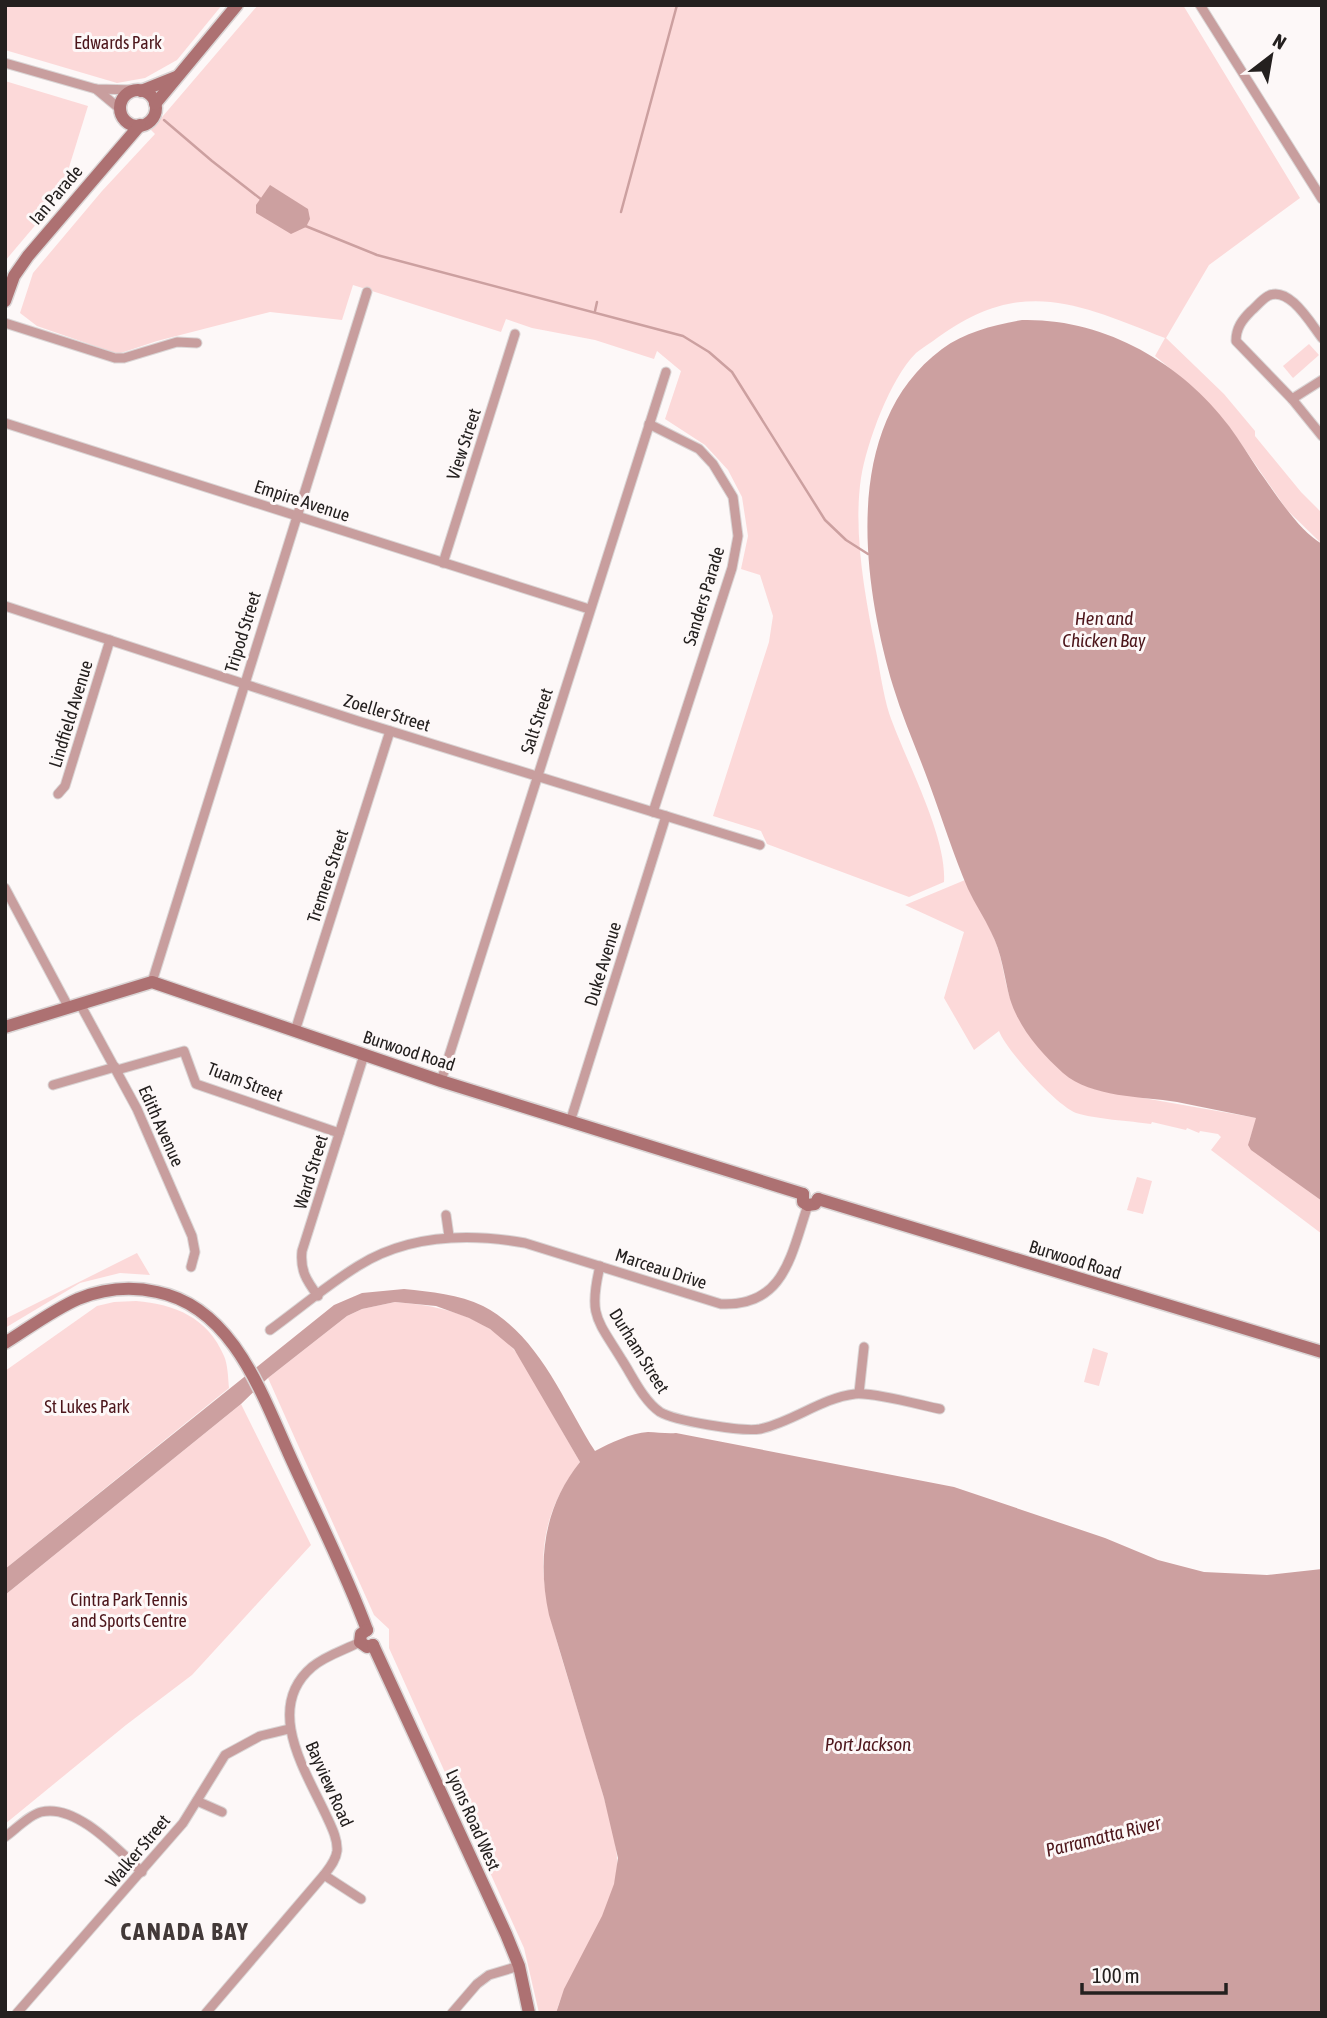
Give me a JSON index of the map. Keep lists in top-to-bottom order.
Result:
{
  "streets": {
    "main road": ["Ian Parade", "Burwood Road", "Lyons Road West"],
    "street": [
      "View Street",
      "Empire Avenue",
      "Sanders Parade",
      "Tripod Street",
      "Zoeller Street",
      "Lindfield Avenue",
      "Salt Street",
      "Tremere Street",
      "Duke Avenue",
      "Tuam Street",
      "Edith Avenue",
      "Ward Street",
      "Marceau Drive",
      "Durham Street",
      "Bayview Road",
      "Walker Street"
    ]
  },
  "crossings": [
    ["View Street", "Empire Avenue"],
    ["Empire Avenue", "Tripod Street"],
    ["Empire Avenue", "Salt Street"],
    ["Sanders Parade", "Zoeller Street"],
    ["Sanders Parade", "Salt Street"],
    ["Tripod Street", "Zoeller Street"],
    ["Tripod Street", "Burwood Road"],
    ["Zoeller Street", "Lindfield Avenue"],
    ["Zoeller Street", "Salt Street"],
    ["Zoeller Street", "Tremere Street"],
    ["Zoeller Street", "Duke Avenue"],
    ["Salt Street", "Burwood Road"],
    ["Tremere Street", "Burwood Road"],
    ["Duke Avenue", "Burwood Road"],
    ["Burwood Road", "Ward Street"],
    ["Burwood Road", "Marceau Drive"],
    ["Tuam Street", "Edith Avenue"],
    ["Tuam Street", "Ward Street"],
    ["Ward Street", "Marceau Drive"],
    ["Marceau Drive", "Durham Street"],
    ["Bayview Road", "Lyons Road West"],
    ["Bayview Road", "Walker Street"]
  ],
  "districts": ["CANADA BAY"],
  "water": ["Hen and Chicken Bay", "Port Jackson", "Parramatta River"],
  "parks": ["Edwards Park", "St Lukes Park", "Cintra Park Tennis and Sports Centre"],
  "scale_bar": "100 m",
  "north": "top right"
}
